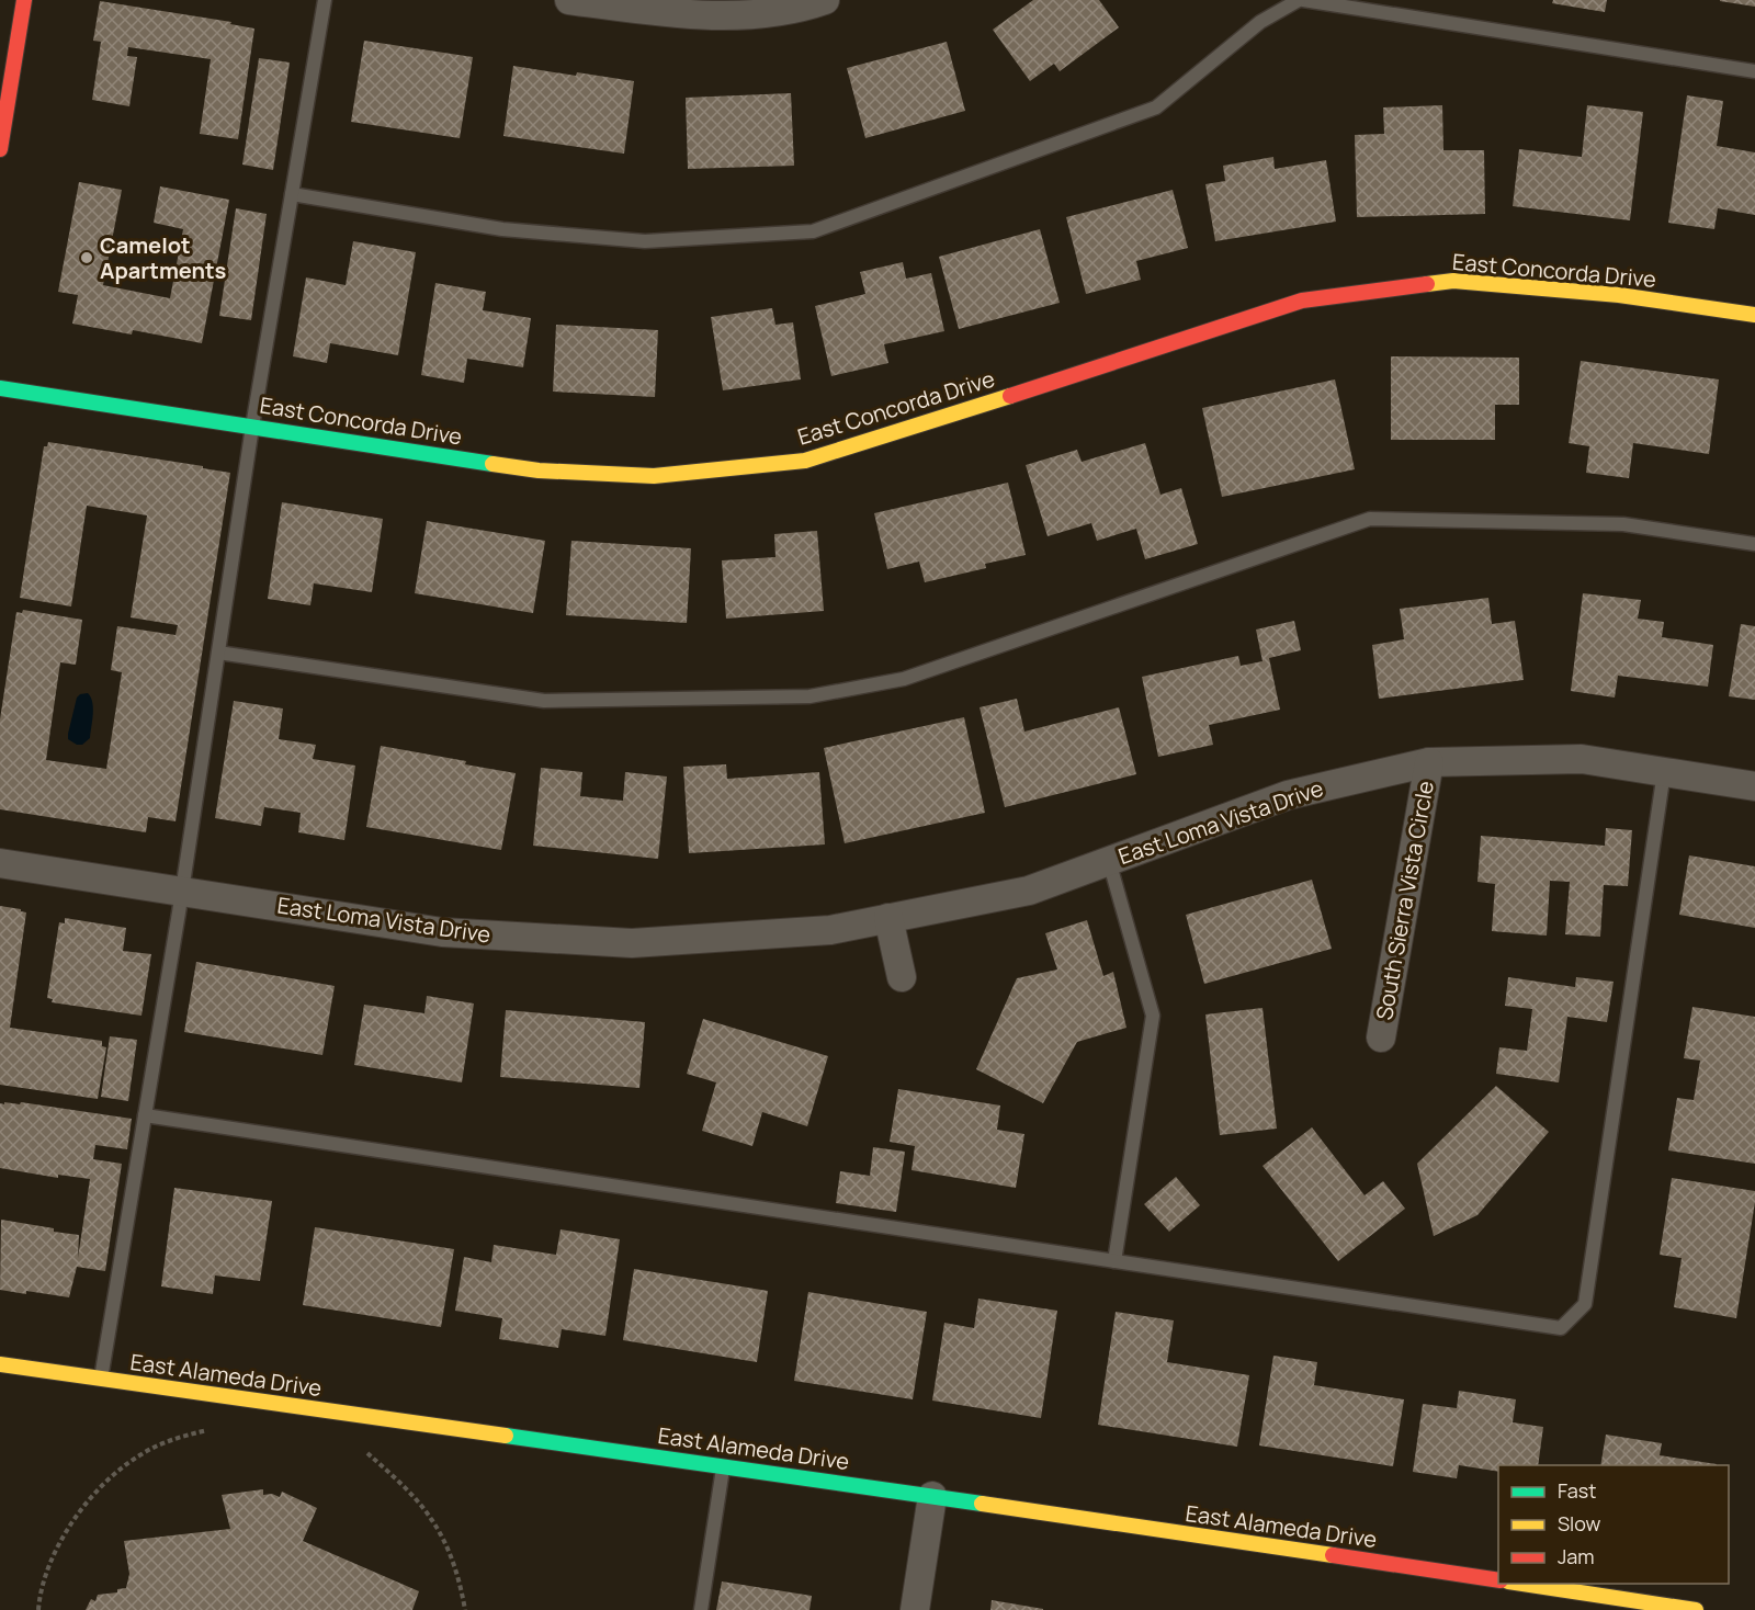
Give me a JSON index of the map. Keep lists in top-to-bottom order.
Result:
{
  "streets": {
    "street": [
      "East Concorda Drive",
      "East Loma Vista Drive",
      "South Sierra Vista Circle",
      "East Alameda Drive"
    ]
  },
  "crossings": [
    ["East Loma Vista Drive", "South Sierra Vista Circle"]
  ],
  "places": ["Camelot Apartments"],
  "legend": ["Fast", "Slow", "Jam"]
}
